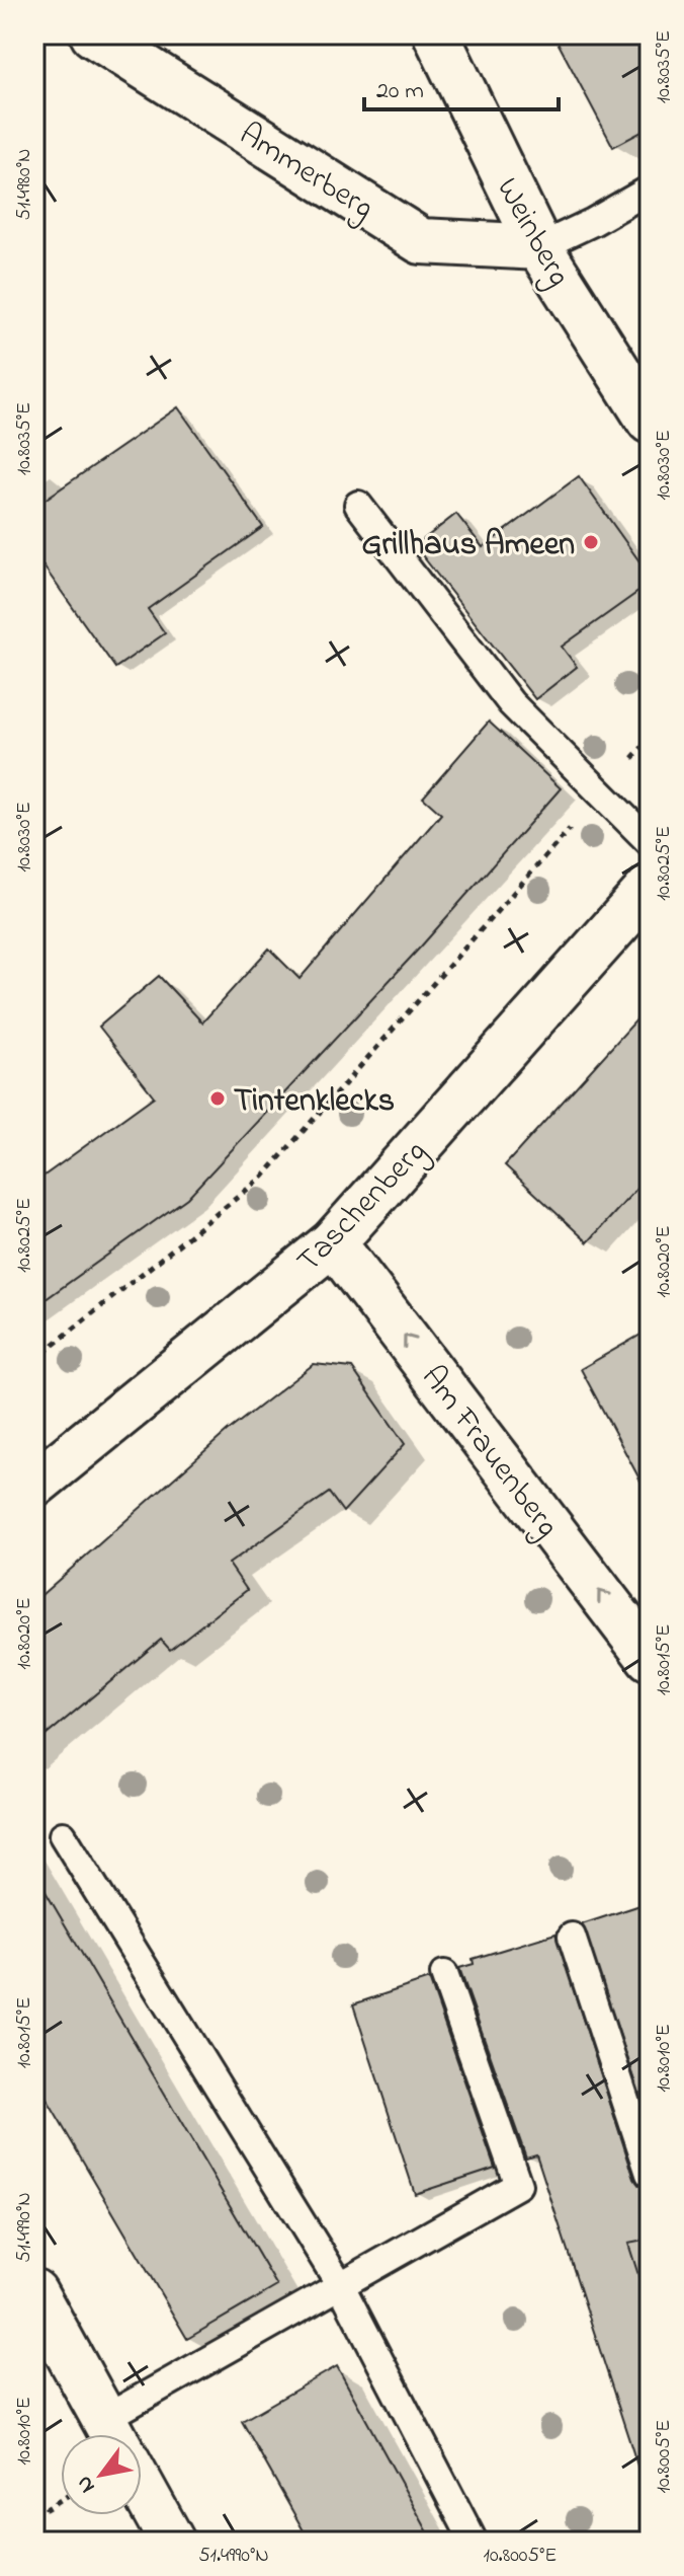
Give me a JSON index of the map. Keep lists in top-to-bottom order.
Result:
{
  "streets": {
    "street": [
      "Ammerberg",
      "Weinberg",
      "Taschenberg",
      "Am Frauenberg"
    ]
  },
  "crossings": [
    ["Ammerberg", "Weinberg"],
    ["Taschenberg", "Am Frauenberg"]
  ],
  "one_way": ["Am Frauenberg"],
  "places": ["Grillhaus Ameen", "Tintenklecks"],
  "scale_bar": "20 m",
  "north": "bottom left",
  "coordinates": [
    "10.8035°E",
    "51.4980°N",
    "10.8030°E",
    "10.8025°E",
    "10.8020°E",
    "10.8015°E",
    "10.8010°E",
    "51.4990°N",
    "10.8005°E"
  ]
}
